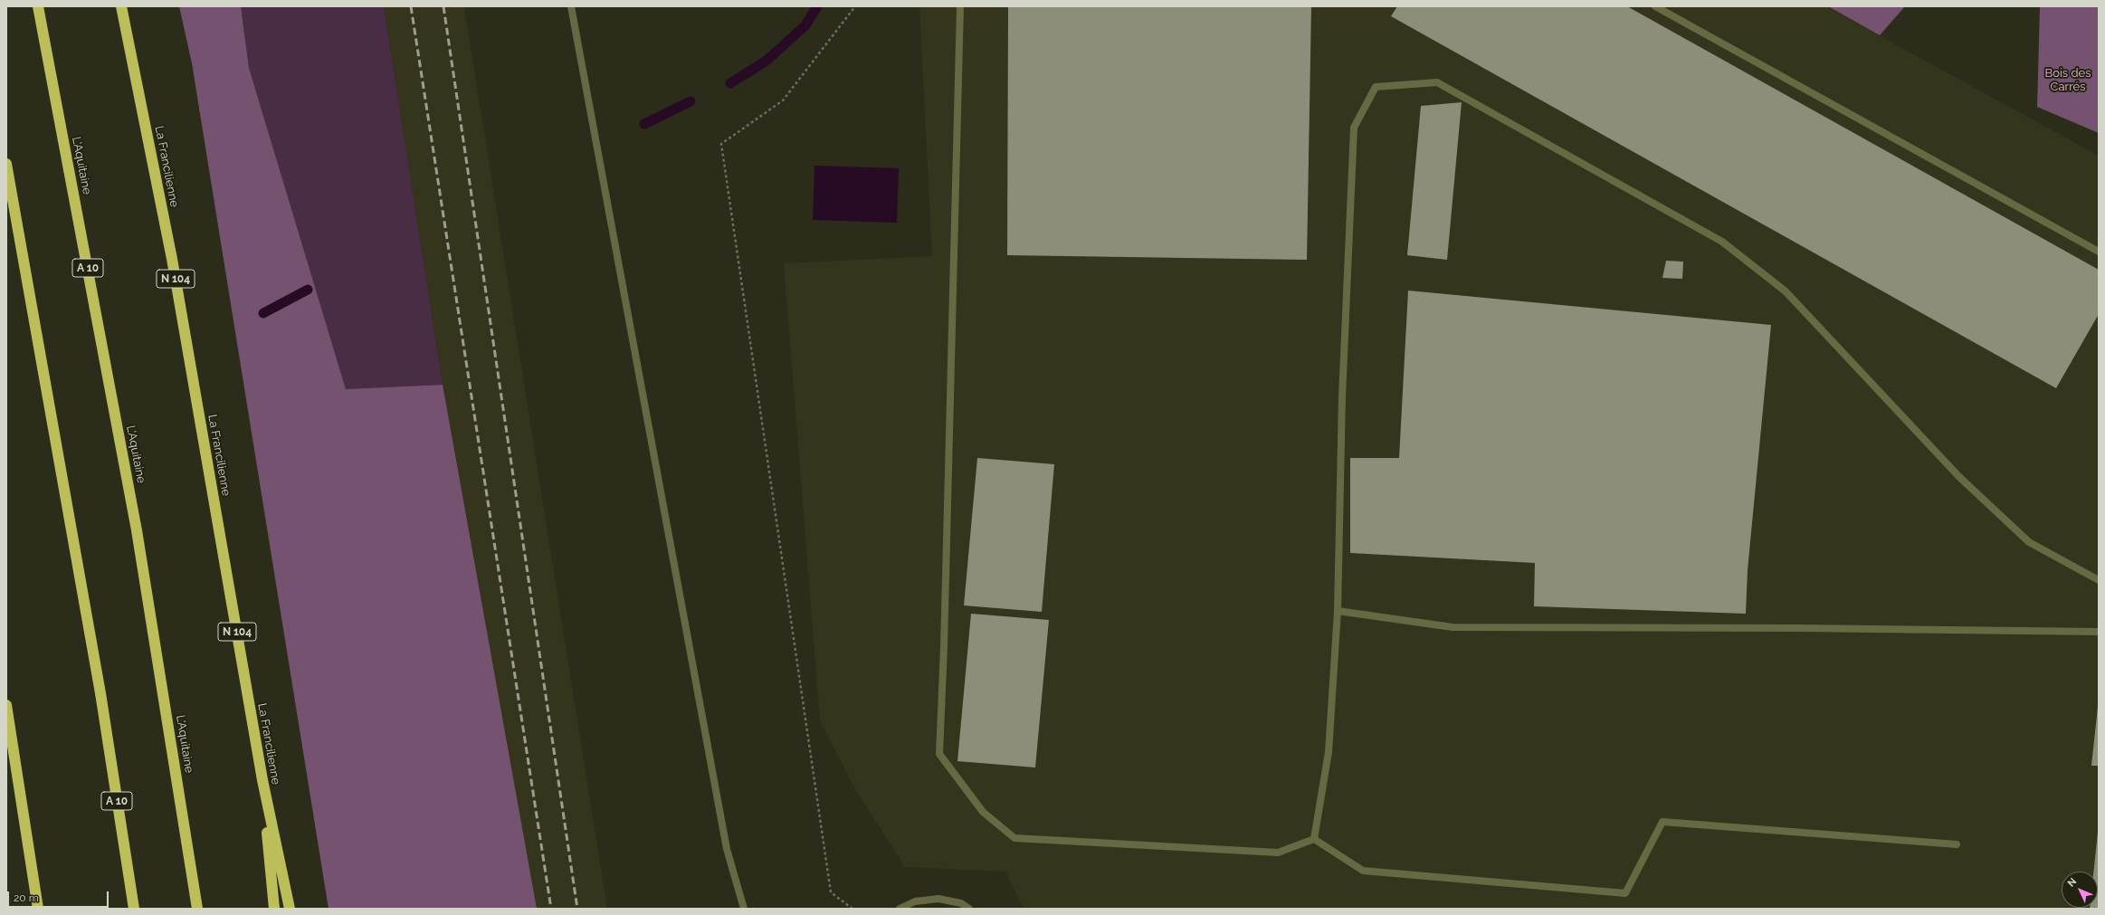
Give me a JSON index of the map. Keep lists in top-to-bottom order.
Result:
{
  "streets": {
    "highway": [
      "L'Aquitaine",
      "La Francilienne",
      "A 10",
      "N 104"
    ]
  },
  "parks": ["Bois des Carrés"],
  "scale_bar": "20 m",
  "north": "top left"
}
